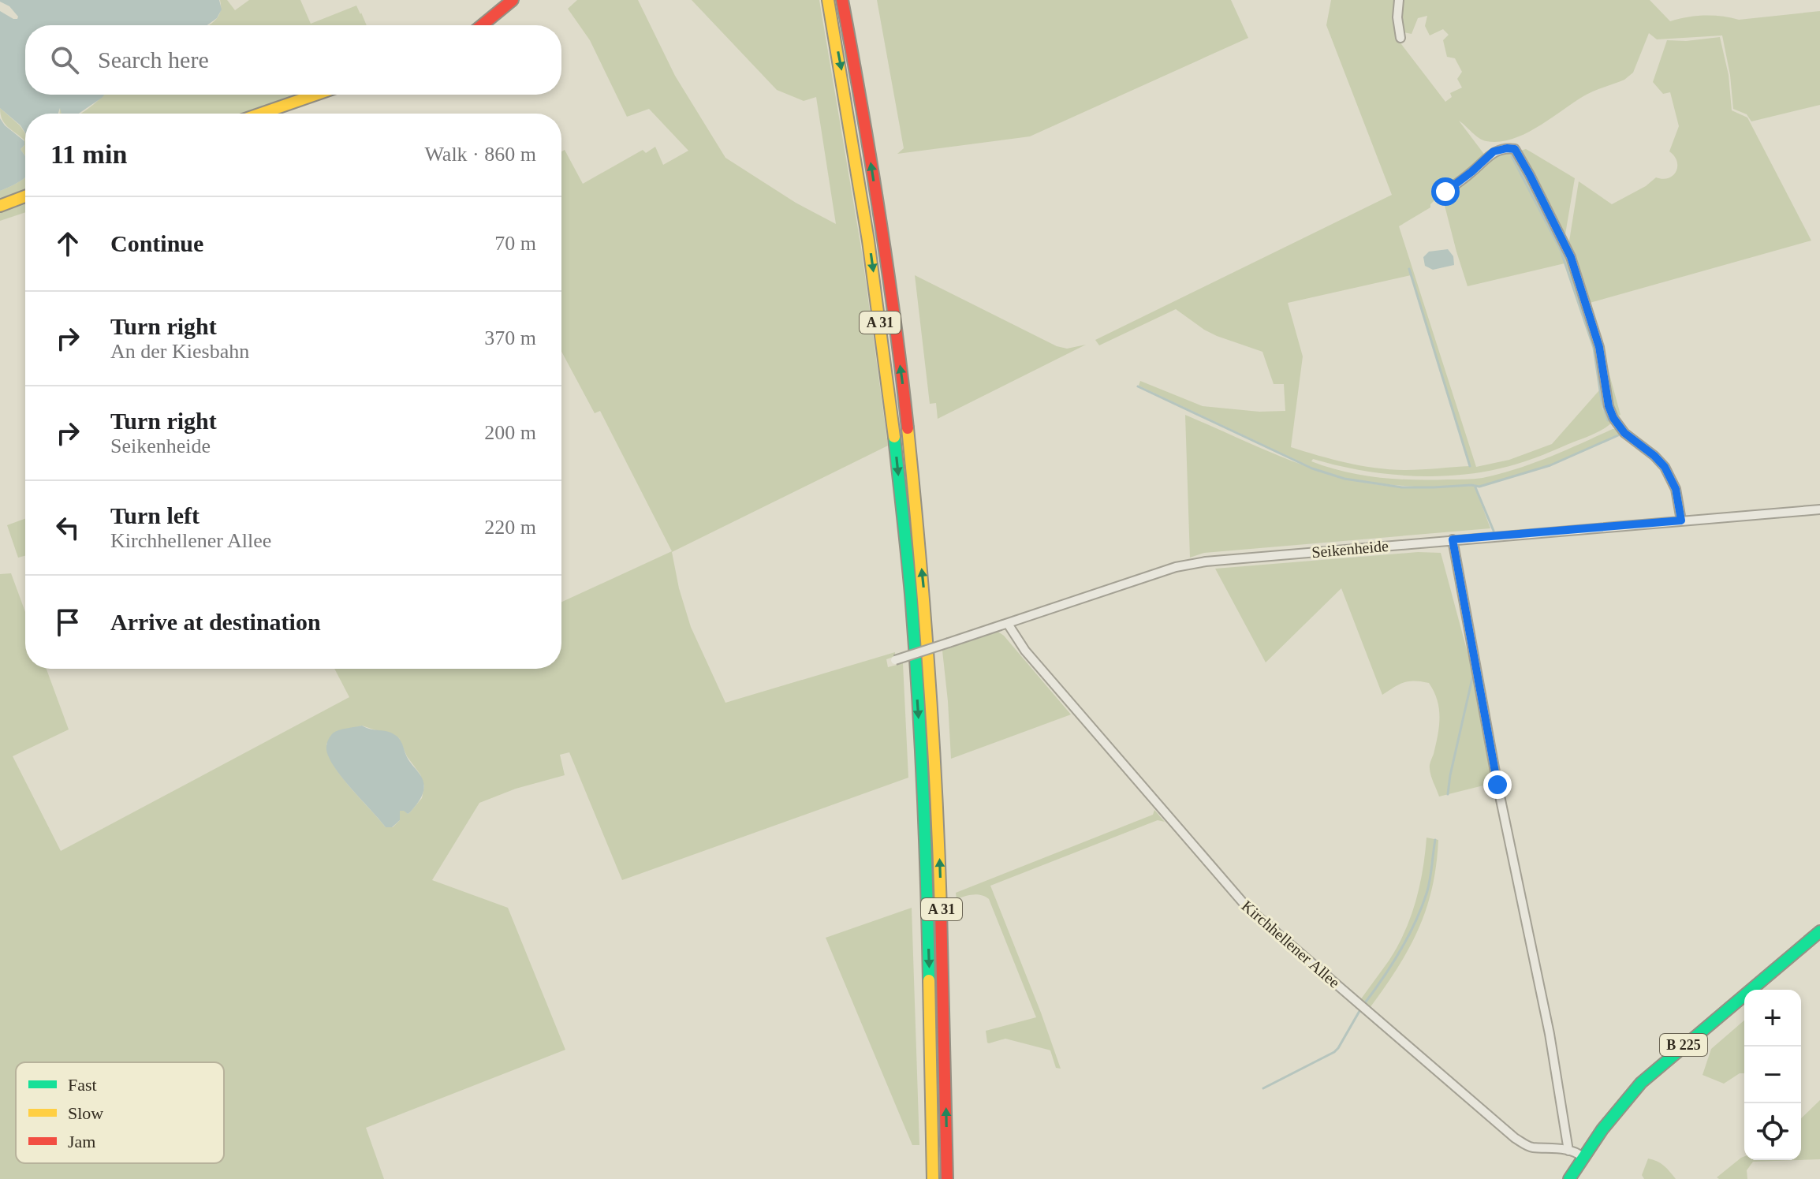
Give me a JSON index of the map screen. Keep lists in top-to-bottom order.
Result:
{
  "streets": {
    "main road": ["A 31", "B 225"],
    "street": ["Seikenheide", "Kirchhellener Allee"]
  },
  "crossings": [
    ["Seikenheide", "Kirchhellener Allee"],
    ["Kirchhellener Allee", "B 225"]
  ],
  "legend": ["Fast", "Slow", "Jam"],
  "page": {
    "search": "Search here",
    "heading": ["11 min", "Walk · 860 m"],
    "list": [
      ["Continue", "70 m"],
      ["Turn right", "An der Kiesbahn", "370 m"],
      ["Turn right", "Seikenheide", "200 m"],
      ["Turn left", "Kirchhellener Allee", "220 m"],
      "Arrive at destination"
    ],
    "map_buttons": ["+", "−"]
  }
}
